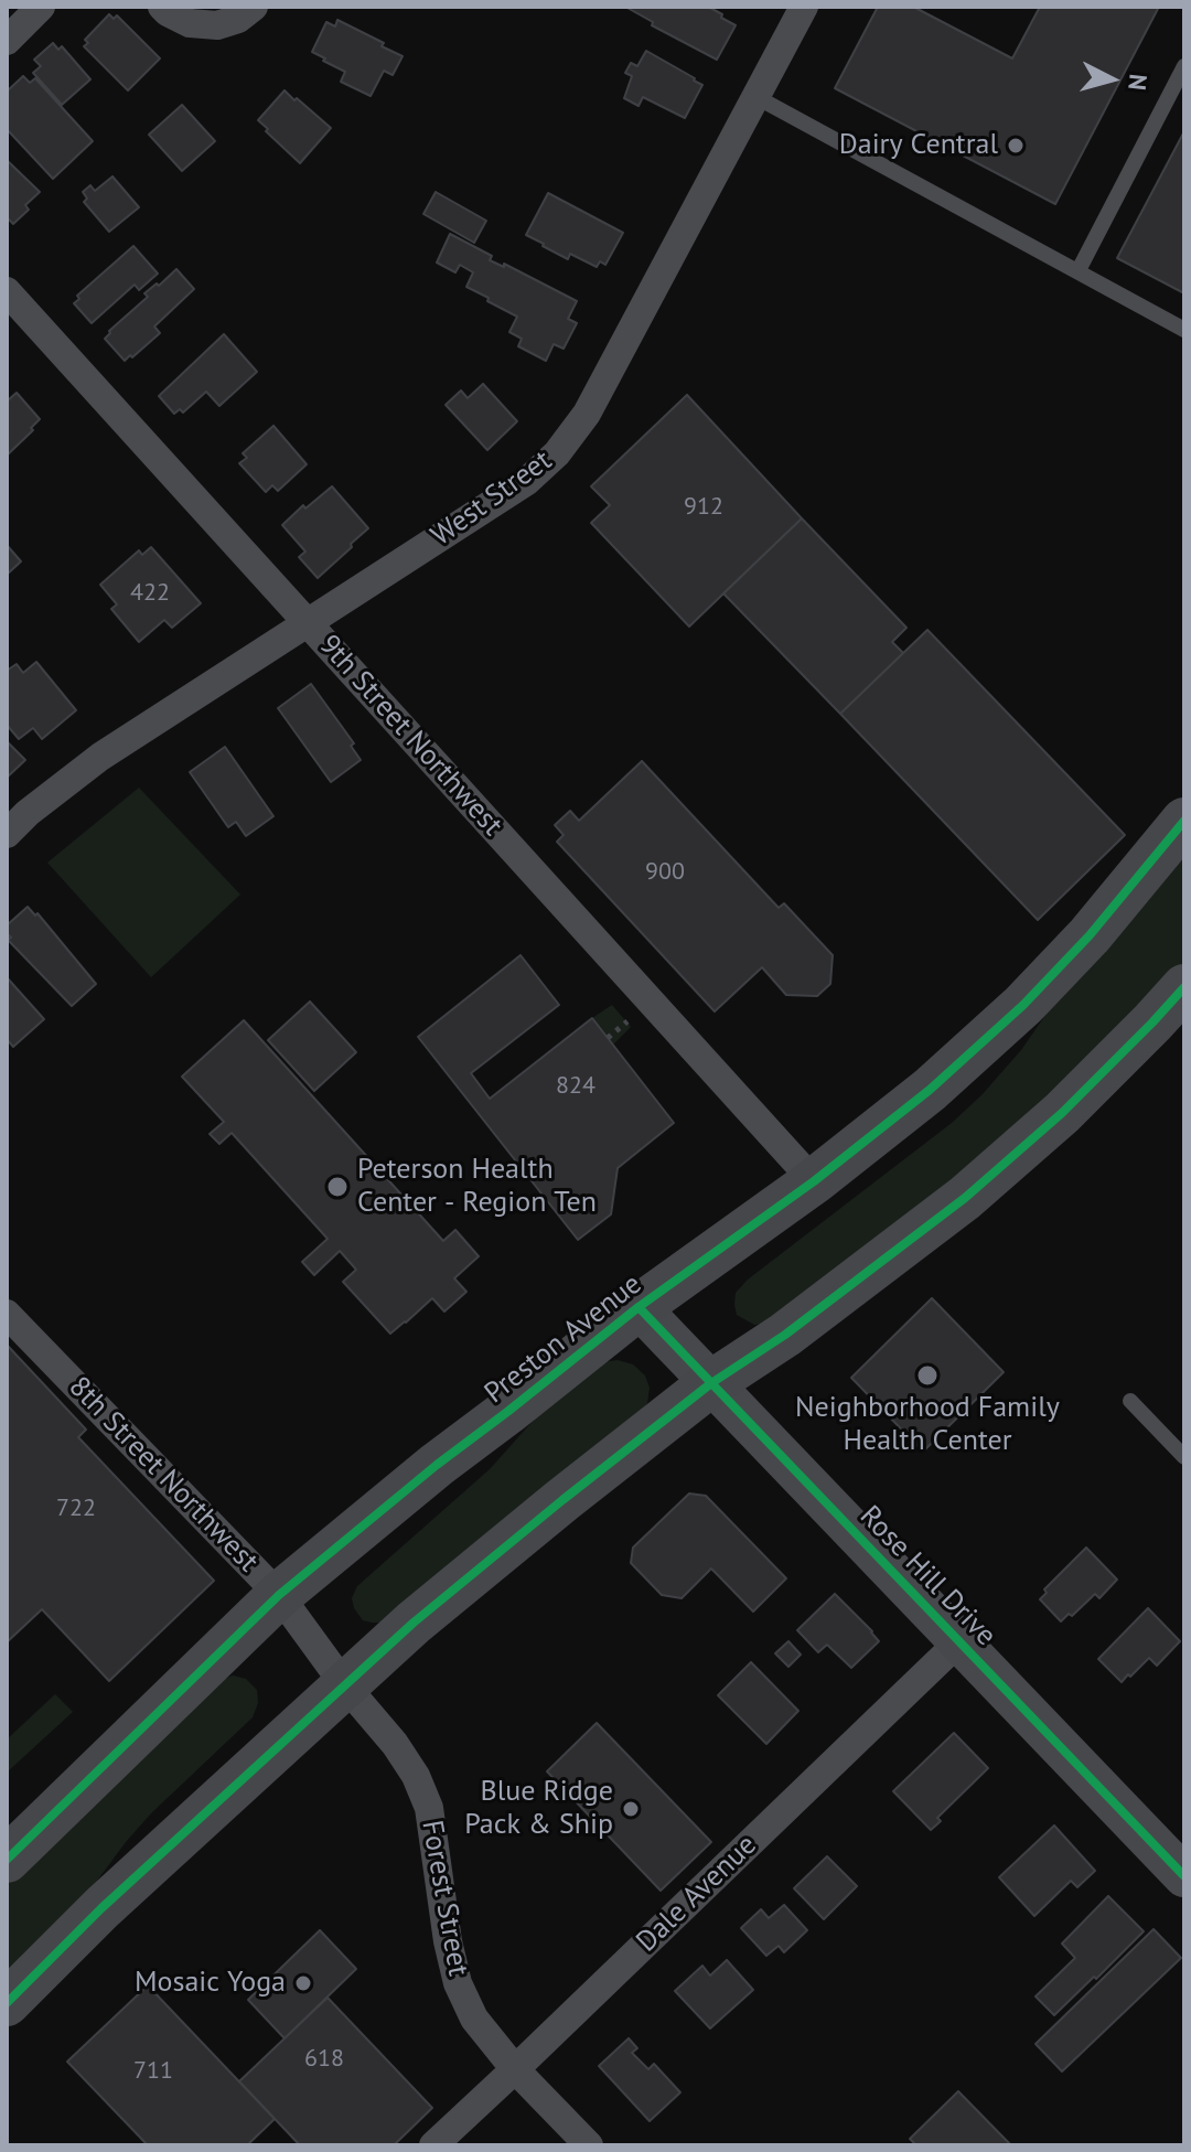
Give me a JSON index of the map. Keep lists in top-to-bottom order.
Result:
{
  "streets": {
    "main road": ["Preston Avenue"],
    "street": [
      "West Street",
      "9th Street Northwest",
      "8th Street Northwest",
      "Rose Hill Drive",
      "Dale Avenue",
      "Forest Street"
    ]
  },
  "crossings": [
    ["West Street", "9th Street Northwest"],
    ["9th Street Northwest", "Preston Avenue"],
    ["Preston Avenue", "8th Street Northwest"],
    ["Preston Avenue", "Rose Hill Drive"],
    ["8th Street Northwest", "Forest Street"],
    ["Rose Hill Drive", "Dale Avenue"],
    ["Dale Avenue", "Forest Street"]
  ],
  "places": [
    "Dairy Central",
    "Peterson Health Center - Region Ten",
    "Neighborhood Family Health Center",
    "Blue Ridge Pack & Ship",
    "Mosaic Yoga"
  ],
  "house_numbers": [
    "912",
    "422",
    "900",
    "824",
    "722",
    "618",
    "711"
  ],
  "north": "right"
}
